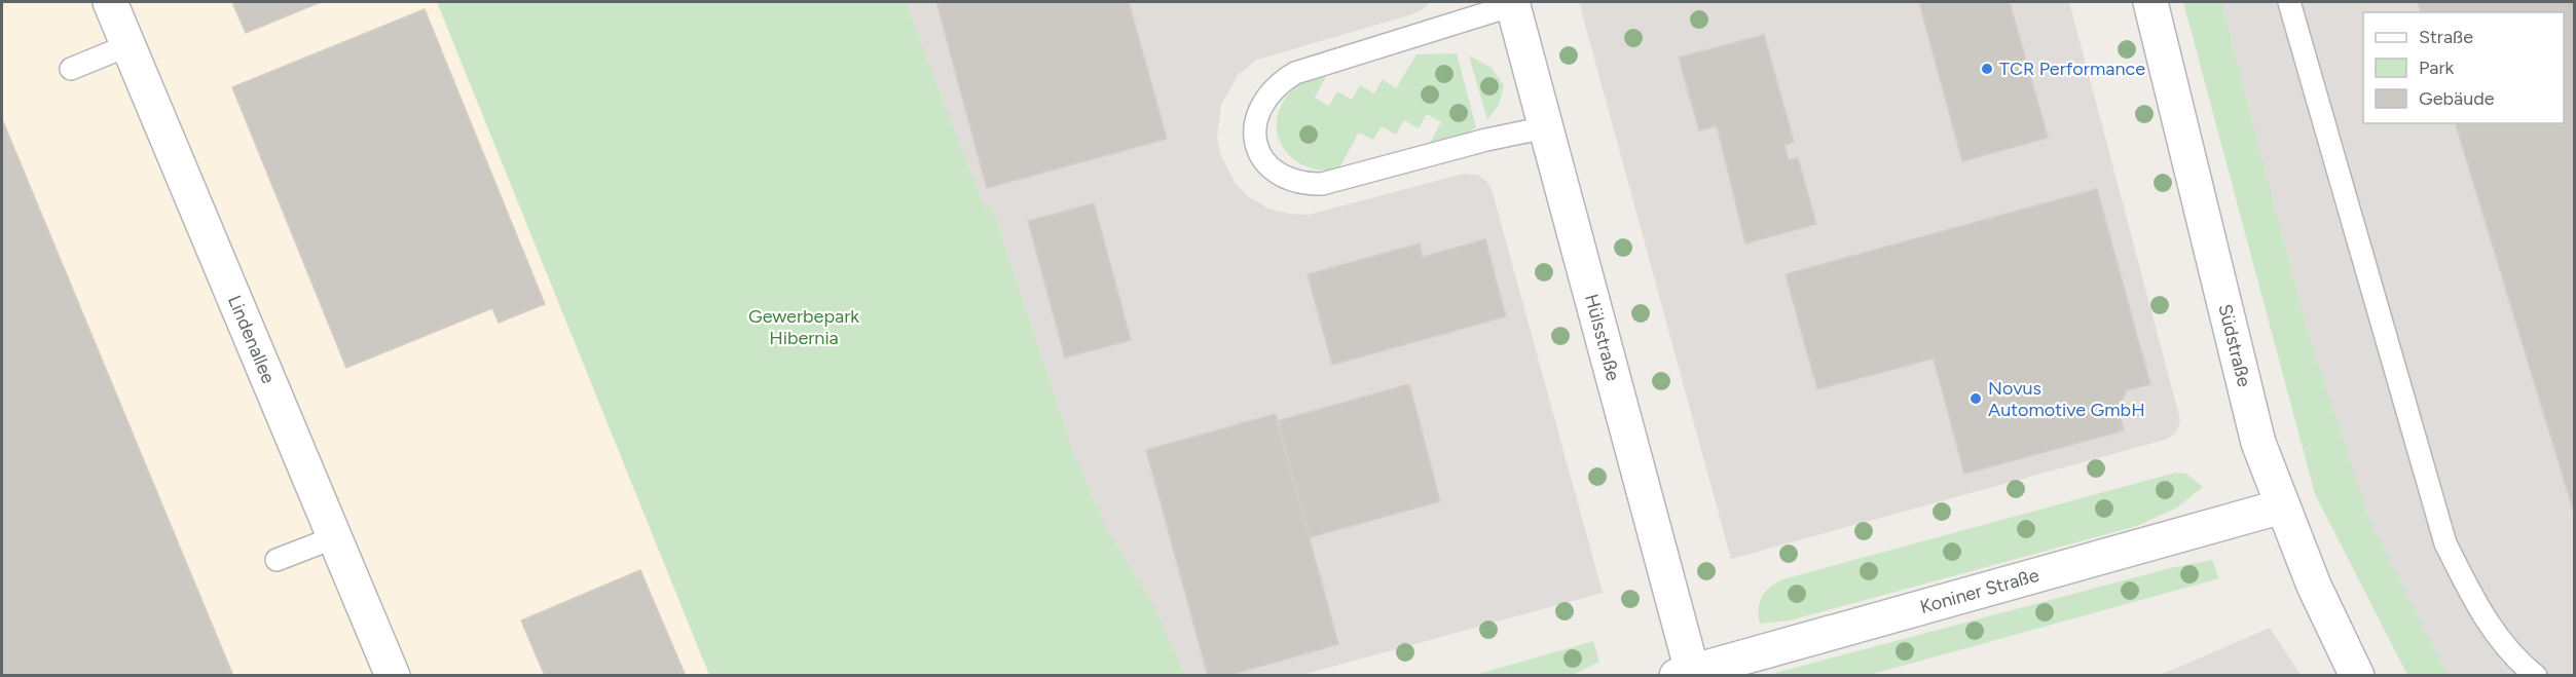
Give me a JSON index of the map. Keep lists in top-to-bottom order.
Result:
{
  "streets": {
    "street": [
      "Hülsstraße",
      "Lindenallee",
      "Südstraße",
      "Koniner Straße"
    ]
  },
  "crossings": [
    ["Hülsstraße", "Koniner Straße"],
    ["Südstraße", "Koniner Straße"]
  ],
  "parks": ["Gewerbepark Hibernia"],
  "places": ["TCR Performance", "Novus Automotive GmbH"],
  "legend": ["Straße", "Park", "Gebäude"]
}
